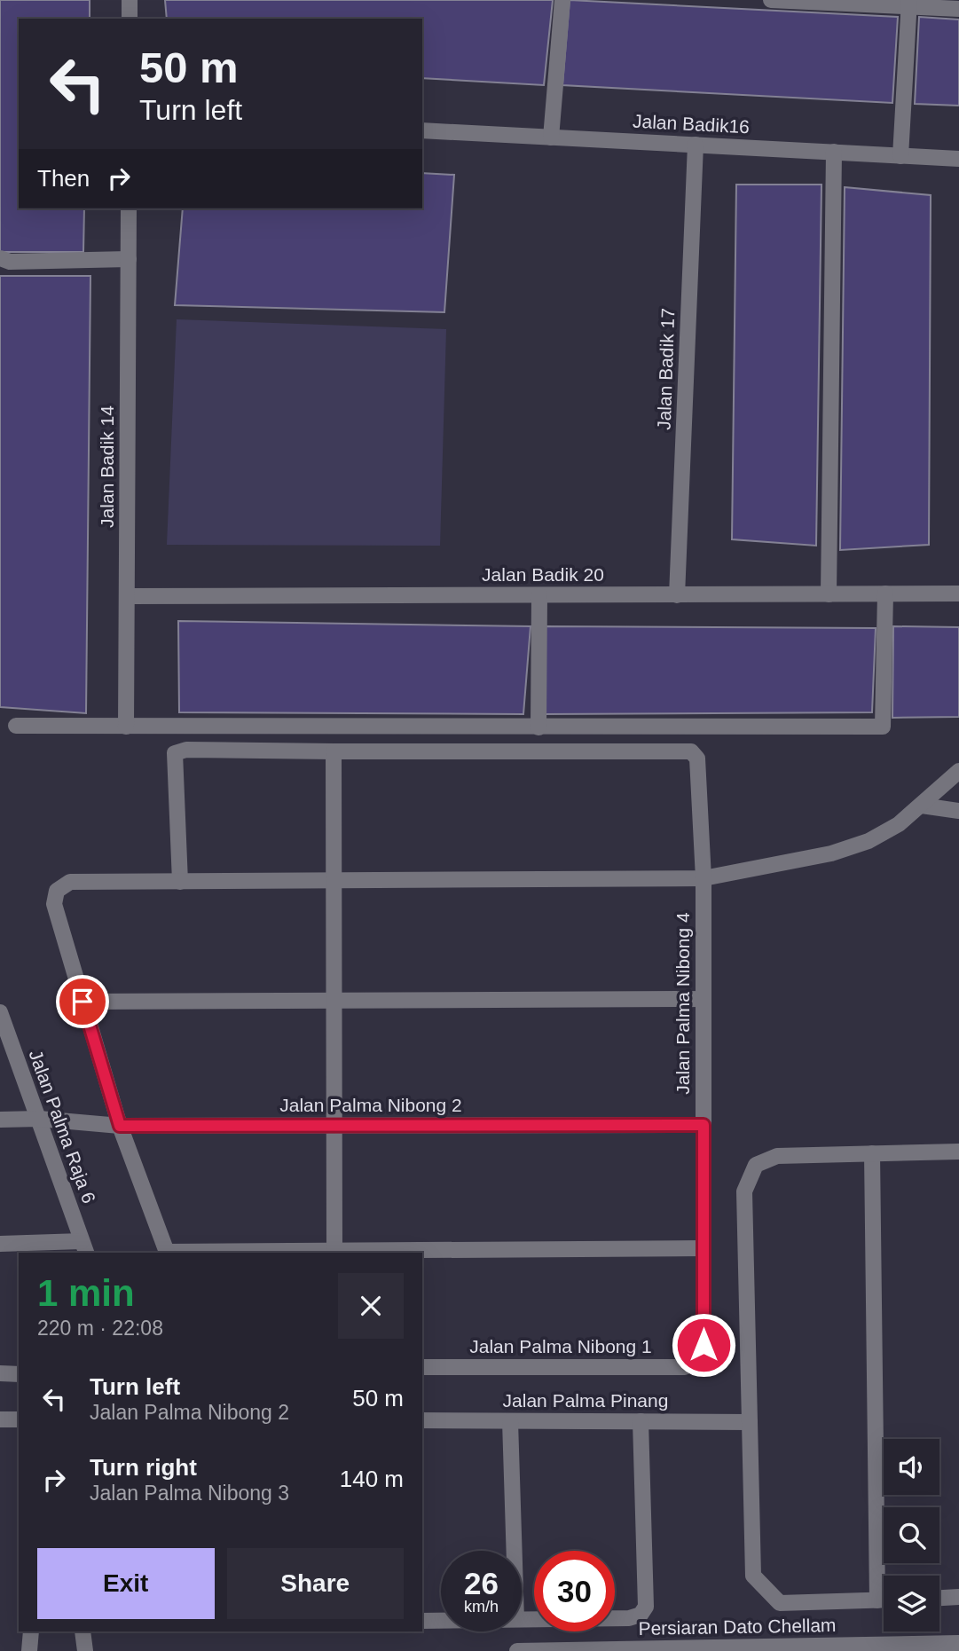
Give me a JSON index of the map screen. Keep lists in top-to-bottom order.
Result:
{
  "streets": {
    "street": [
      "Jalan Badik16",
      "Jalan Badik 17",
      "Jalan Badik 14",
      "Jalan Badik 20",
      "Jalan Palma Nibong 4",
      "Jalan Palma Nibong 2",
      "Jalan Palma Raja 6",
      "Jalan Palma Nibong 1",
      "Jalan Palma Pinang",
      "Persiaran Dato Chellam"
    ]
  },
  "crossings": [
    ["Jalan Badik16", "Jalan Badik 17"],
    ["Jalan Badik 17", "Jalan Badik 20"],
    ["Jalan Badik 14", "Jalan Badik 20"],
    ["Jalan Palma Nibong 4", "Jalan Palma Nibong 2"],
    ["Jalan Palma Nibong 4", "Jalan Palma Nibong 1"],
    ["Jalan Palma Nibong 2", "Jalan Palma Raja 6"]
  ],
  "page": {
    "turn": ["50 m", "Turn left"],
    "then": "Then",
    "heading": ["1 min", "220 m · 22:08"],
    "list": [
      {
        "name": "Turn left",
        "note": "Jalan Palma Nibong 2",
        "value": "50 m"
      },
      {
        "name": "Turn right",
        "note": "Jalan Palma Nibong 3",
        "value": "140 m"
      }
    ],
    "buttons": ["Exit", "Share"],
    "speed": "26 km/h",
    "limit": "30"
  }
}
